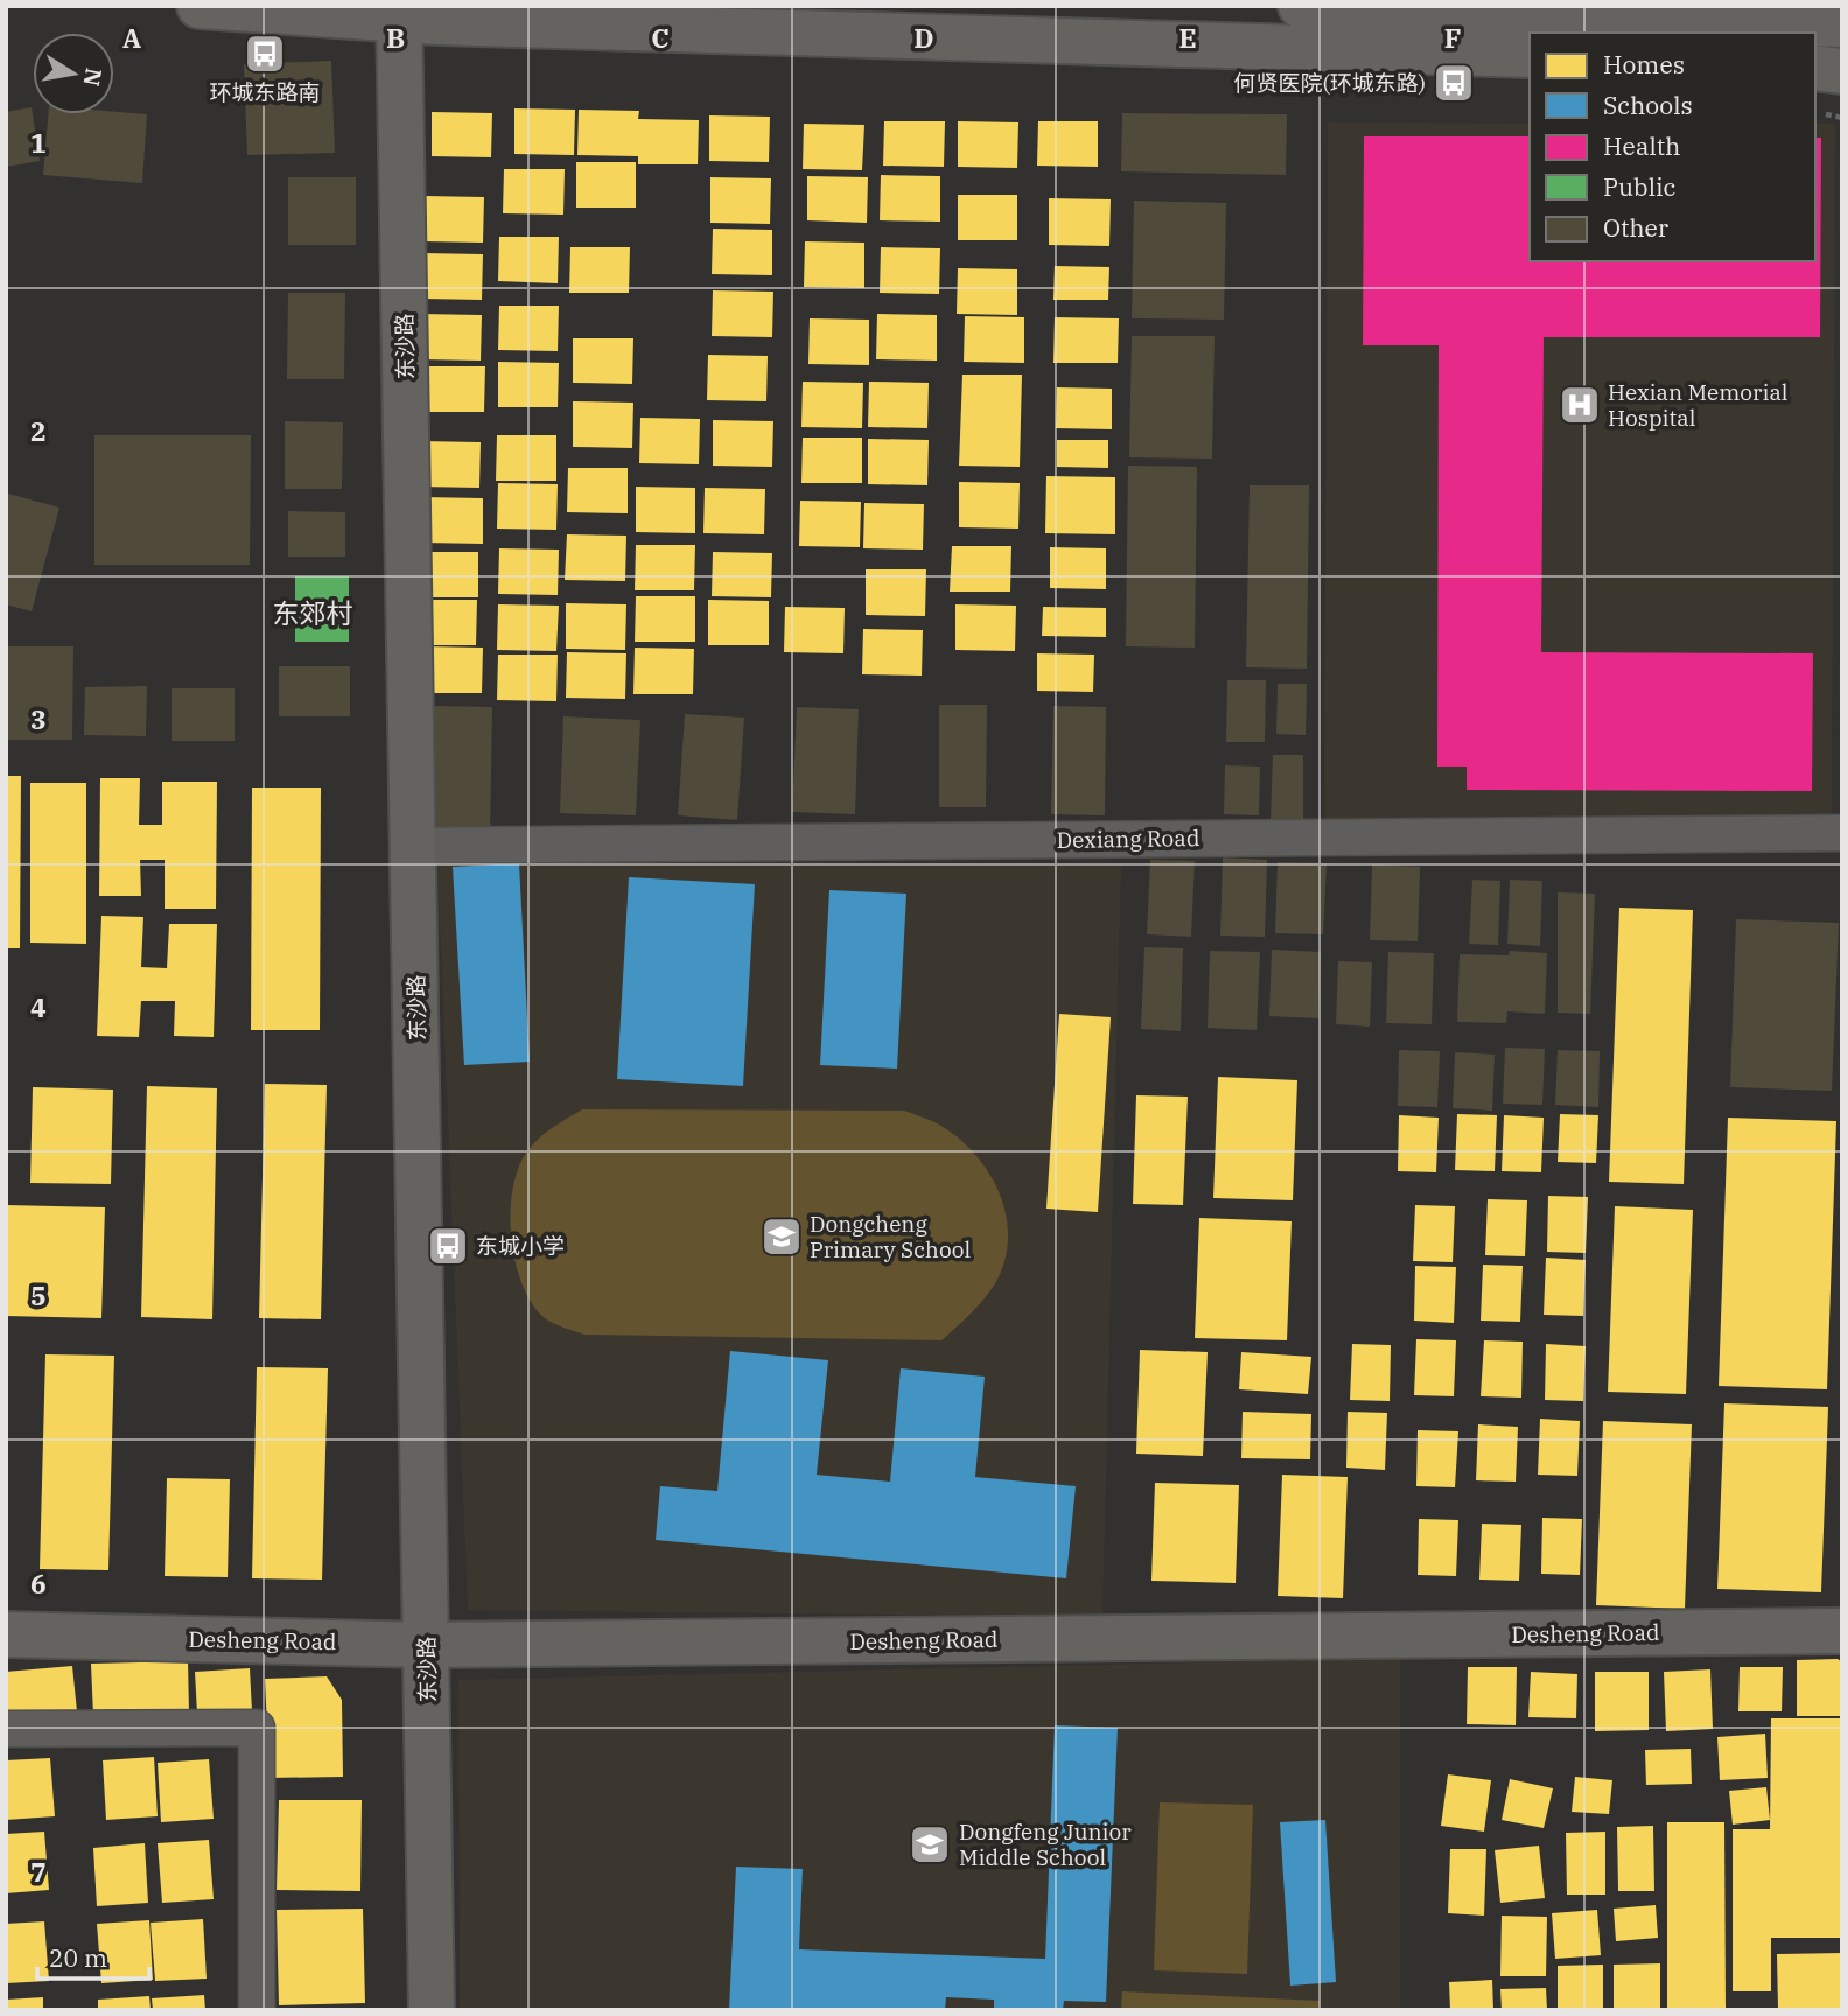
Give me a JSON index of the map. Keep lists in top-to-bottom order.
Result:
{
  "streets": {
    "street": ["东沙路", "Dexiang Road", "Desheng Road"]
  },
  "crossings": [
    ["东沙路", "Dexiang Road"],
    ["东沙路", "Desheng Road"]
  ],
  "districts": ["东郊村"],
  "places": {
    "bus stop": ["环城东路南", "何贤医院(环城东路)", "东城小学"],
    "hospital": ["Hexian Memorial Hospital"],
    "school or university": ["Dongcheng Primary School", "Dongfeng Junior Middle School"]
  },
  "legend": [
    "Homes",
    "Schools",
    "Health",
    "Public",
    "Other"
  ],
  "scale_bar": "20 m",
  "north": "right",
  "grid": {
    "columns": [
      "A",
      "B",
      "C",
      "D",
      "E",
      "F"
    ],
    "rows": [
      "1",
      "2",
      "3",
      "4",
      "5",
      "6",
      "7"
    ]
  }
}
